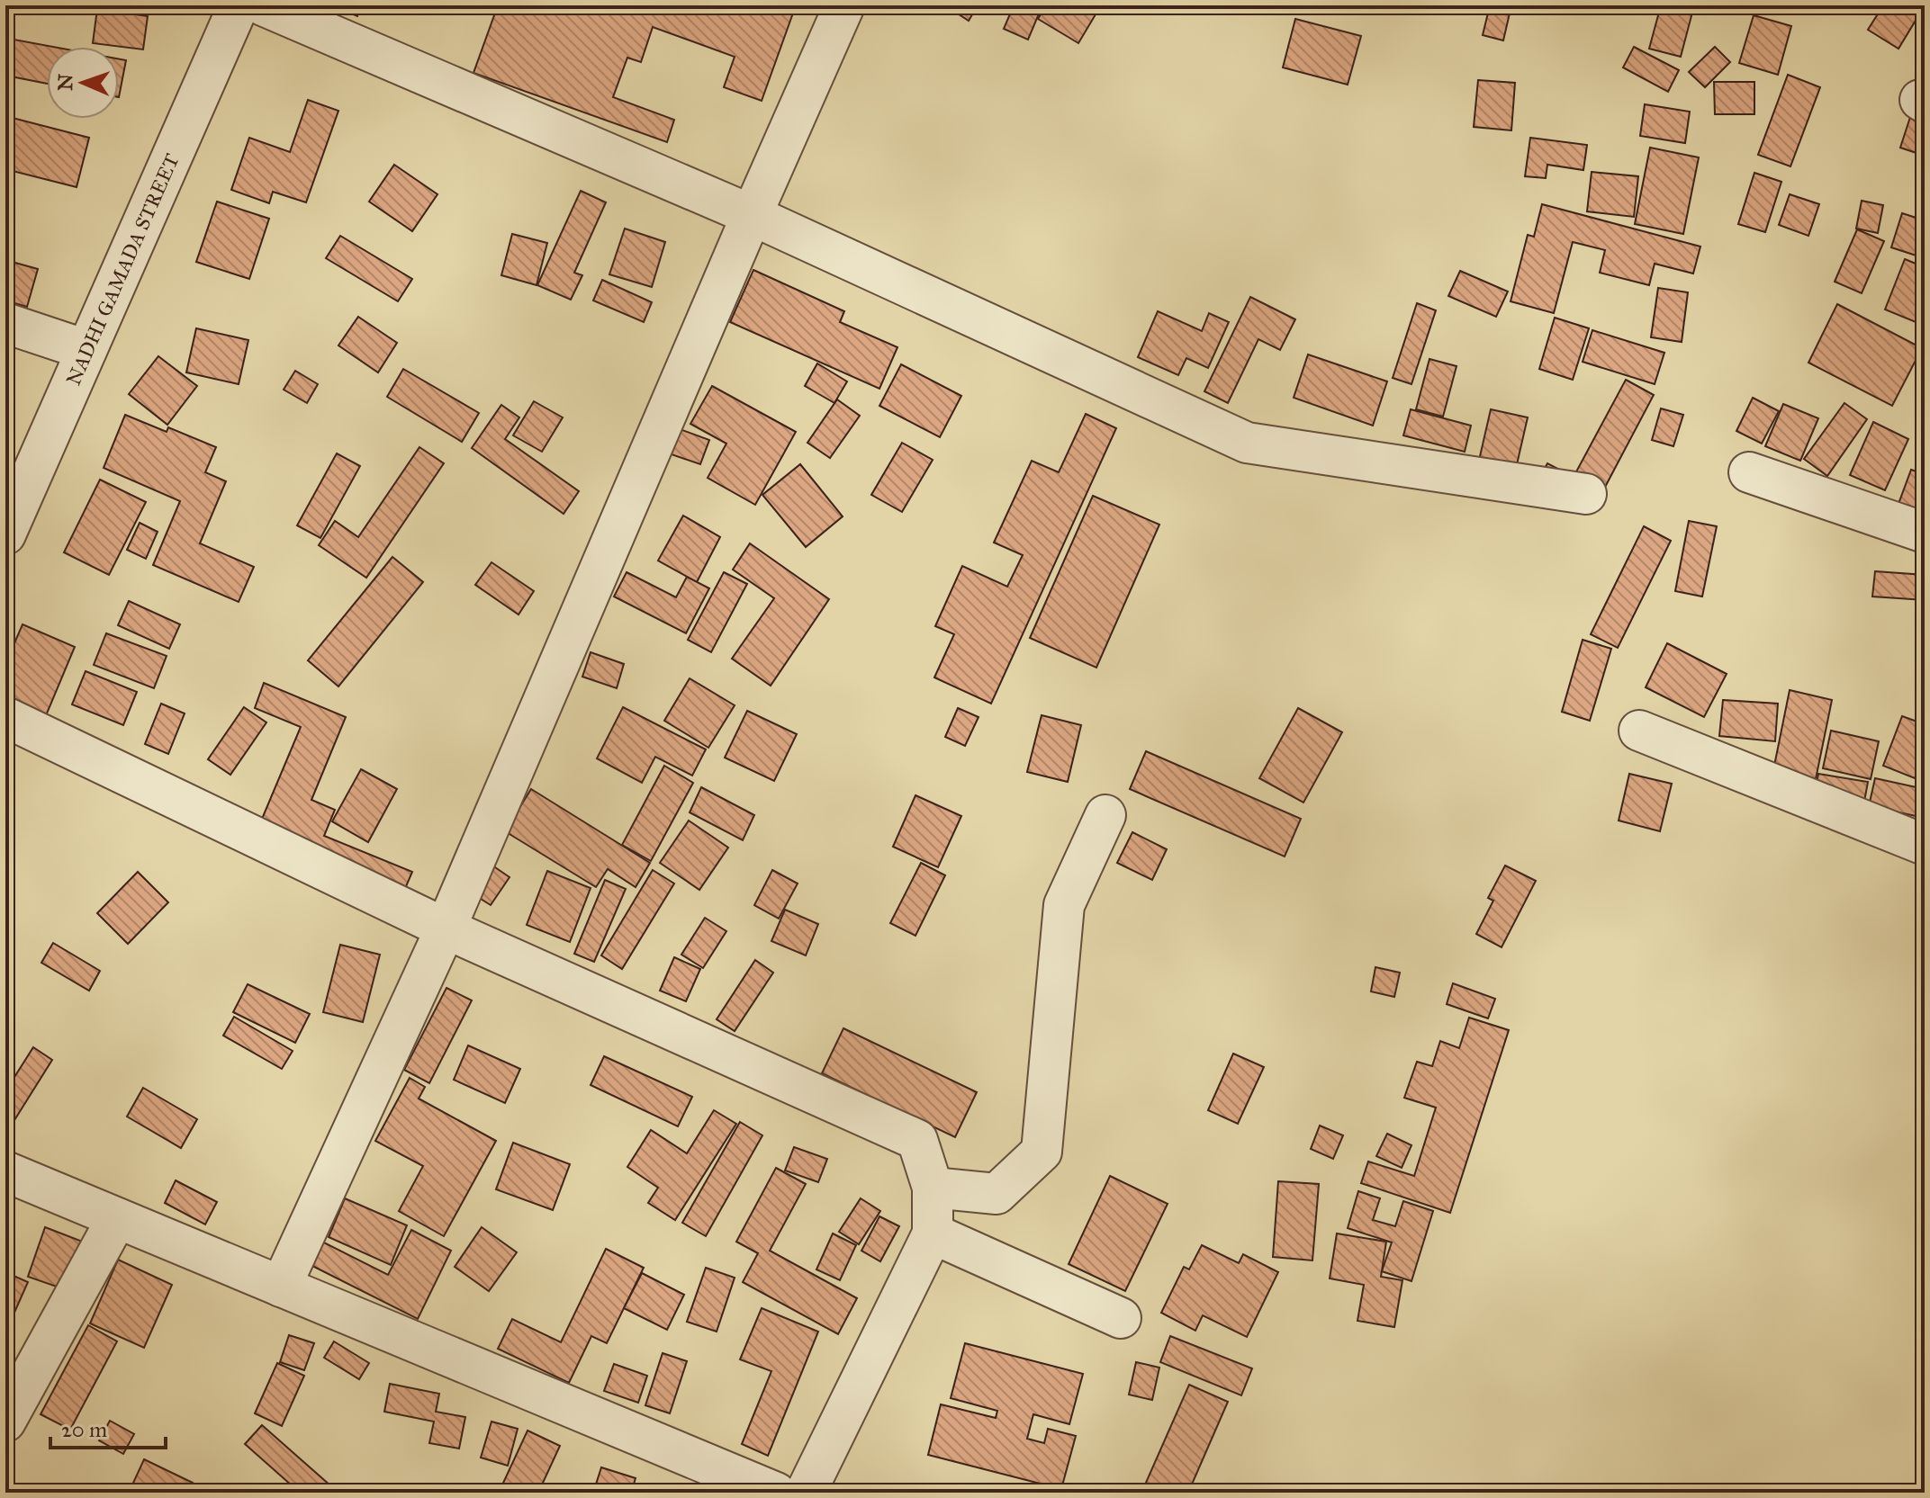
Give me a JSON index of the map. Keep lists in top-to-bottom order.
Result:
{
  "streets": {
    "street": ["NADHI GAMADA STREET"]
  },
  "scale_bar": "20 m",
  "north": "left"
}
